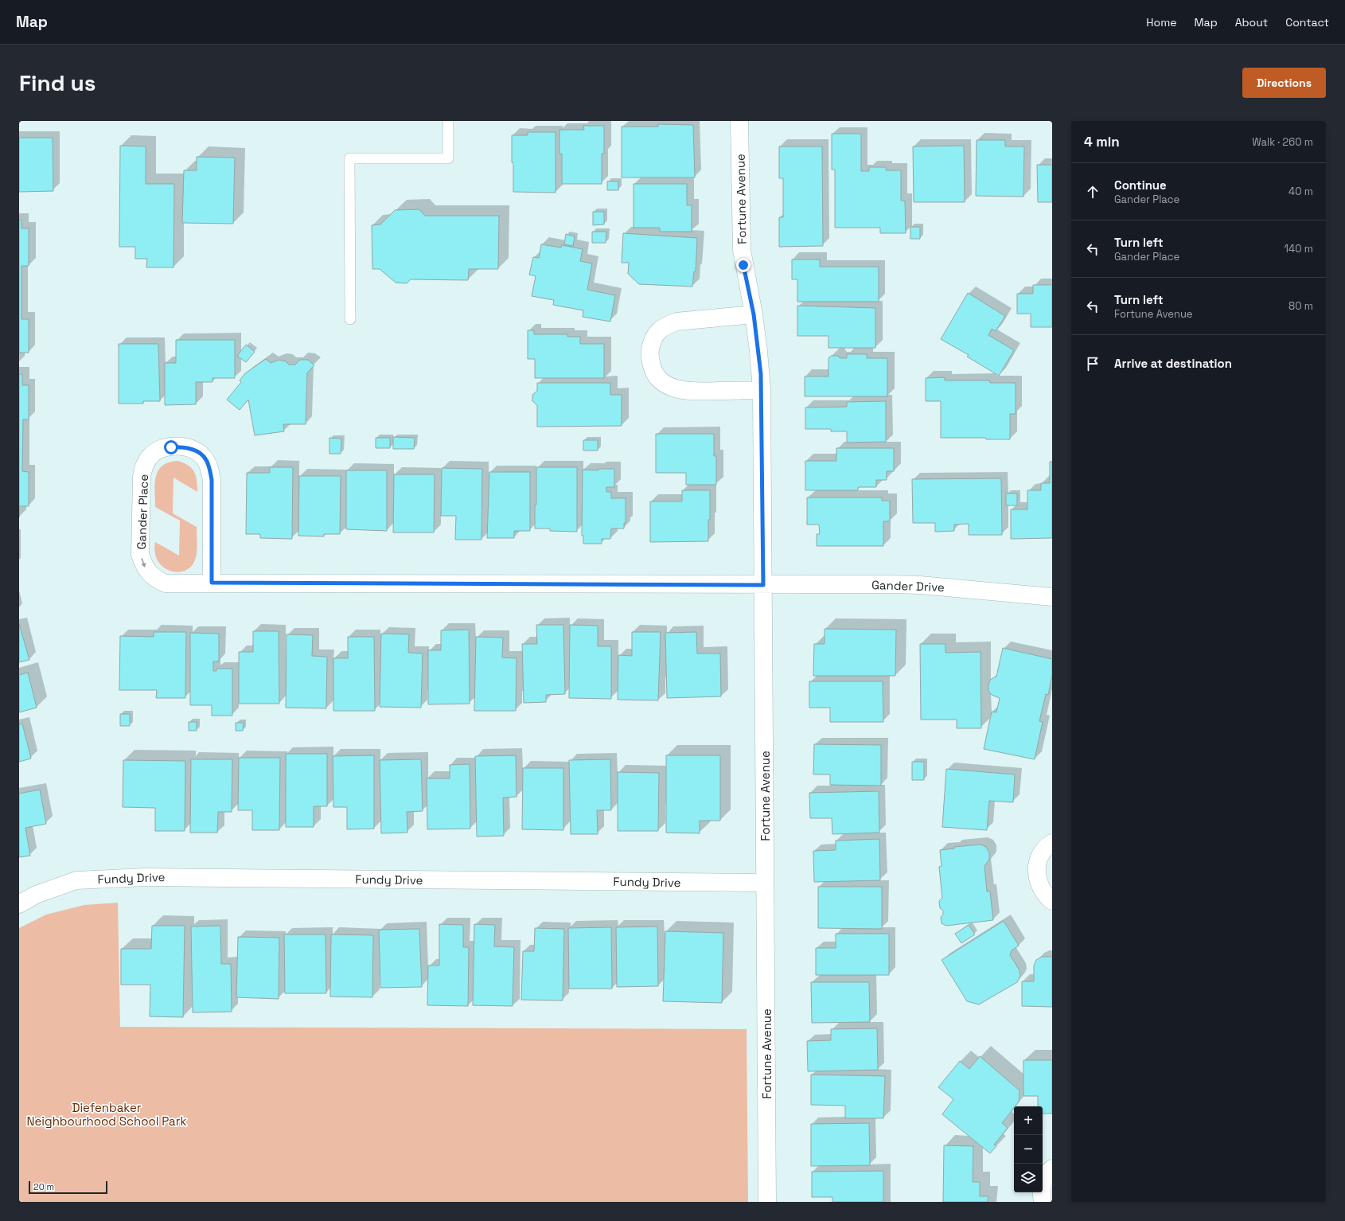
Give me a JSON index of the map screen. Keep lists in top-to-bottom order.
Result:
{
  "streets": {
    "street": [
      "Fortune Avenue",
      "Gander Place",
      "Gander Drive",
      "Fundy Drive"
    ]
  },
  "crossings": [
    ["Fortune Avenue", "Gander Place"],
    ["Fortune Avenue", "Gander Drive"],
    ["Fortune Avenue", "Fundy Drive"],
    ["Gander Place", "Gander Drive"]
  ],
  "parks": ["Diefenbaker Neighbourhood School Park"],
  "scale_bar": "20 m",
  "page": {
    "header": "Map",
    "nav": [
      "Home",
      "Map",
      "About",
      "Contact"
    ],
    "buttons": "Directions",
    "title": "Find us",
    "heading": ["4 min", "Walk · 260 m"],
    "list": [
      ["Continue", "Gander Place", "40 m"],
      ["Turn left", "Gander Place", "140 m"],
      ["Turn left", "Fortune Avenue", "80 m"],
      "Arrive at destination"
    ],
    "map_buttons": ["+", "−"],
    "scale": "20 m"
  }
}
